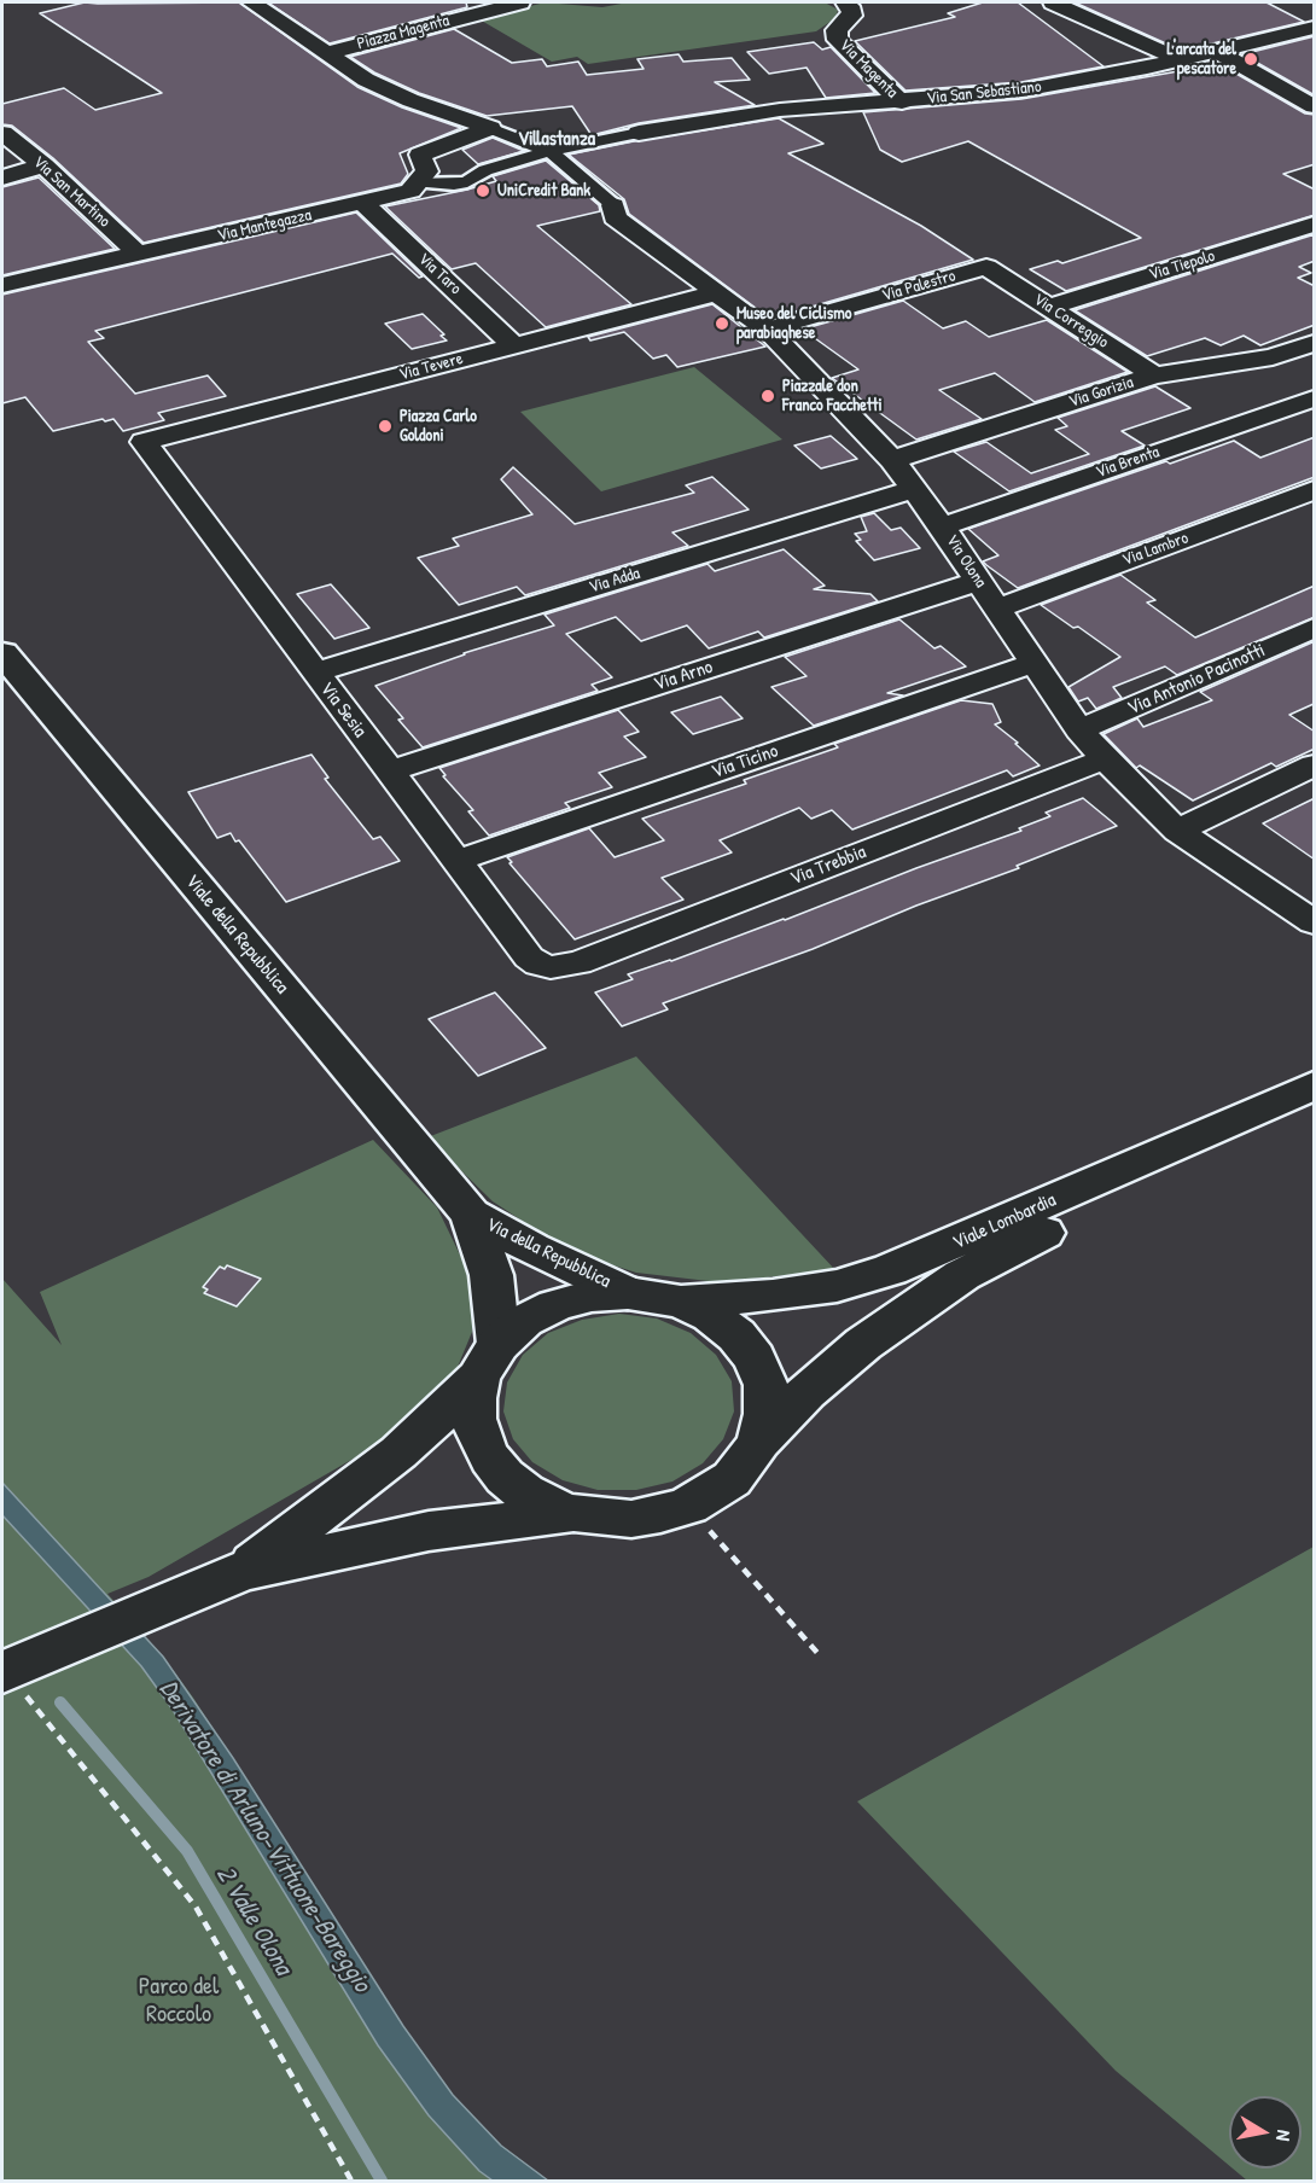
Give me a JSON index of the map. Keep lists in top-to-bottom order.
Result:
{
  "streets": {
    "main road": ["Viale della Repubblica", "Viale Lombardia", "Via della Repubblica"],
    "street": [
      "Piazza Magenta",
      "Via Magenta",
      "Via San Sebastiano",
      "Via San Martino",
      "Via Mantegazza",
      "Via Tiepolo",
      "Via Taro",
      "Via Palestro",
      "Via Correggio",
      "Via Tevere",
      "Via Gorizia",
      "Via Brenta",
      "Via Lambro",
      "Via Olona",
      "Via Adda",
      "Via Arno",
      "Via Antonio Pacinotti",
      "Via Sesia",
      "Via Ticino",
      "Via Trebbia"
    ]
  },
  "crossings": [
    ["Via Magenta", "Via San Sebastiano"],
    ["Via San Martino", "Via Mantegazza"],
    ["Via Mantegazza", "Via Taro"],
    ["Via Tiepolo", "Via Correggio"],
    ["Via Taro", "Via Tevere"],
    ["Via Palestro", "Via Correggio"],
    ["Via Palestro", "Via Olona"],
    ["Via Correggio", "Via Gorizia"],
    ["Via Tevere", "Via Olona"],
    ["Via Tevere", "Via Sesia"],
    ["Via Gorizia", "Via Brenta"],
    ["Via Gorizia", "Via Olona"],
    ["Via Brenta", "Via Olona"],
    ["Via Lambro", "Via Olona"],
    ["Via Olona", "Via Adda"],
    ["Via Olona", "Via Arno"],
    ["Via Olona", "Via Antonio Pacinotti"],
    ["Via Olona", "Via Ticino"],
    ["Via Olona", "Via Trebbia"],
    ["Via Adda", "Via Sesia"],
    ["Via Arno", "Via Sesia"],
    ["Via Sesia", "Via Ticino"],
    ["Via Sesia", "Via Trebbia"],
    ["Viale della Repubblica", "Via della Repubblica"]
  ],
  "districts": ["Villastanza"],
  "water": ["Derivatore di Arluno-Vittuone-Bareggio", "2 Valle Olona"],
  "parks": ["Parco del Roccolo"],
  "places": [
    "L'arcata del pescatore",
    "UniCredit Bank",
    "Museo del Ciclismo parabiaghese",
    "Piazzale don Franco Facchetti",
    "Piazza Carlo Goldoni"
  ],
  "north": "right"
}
